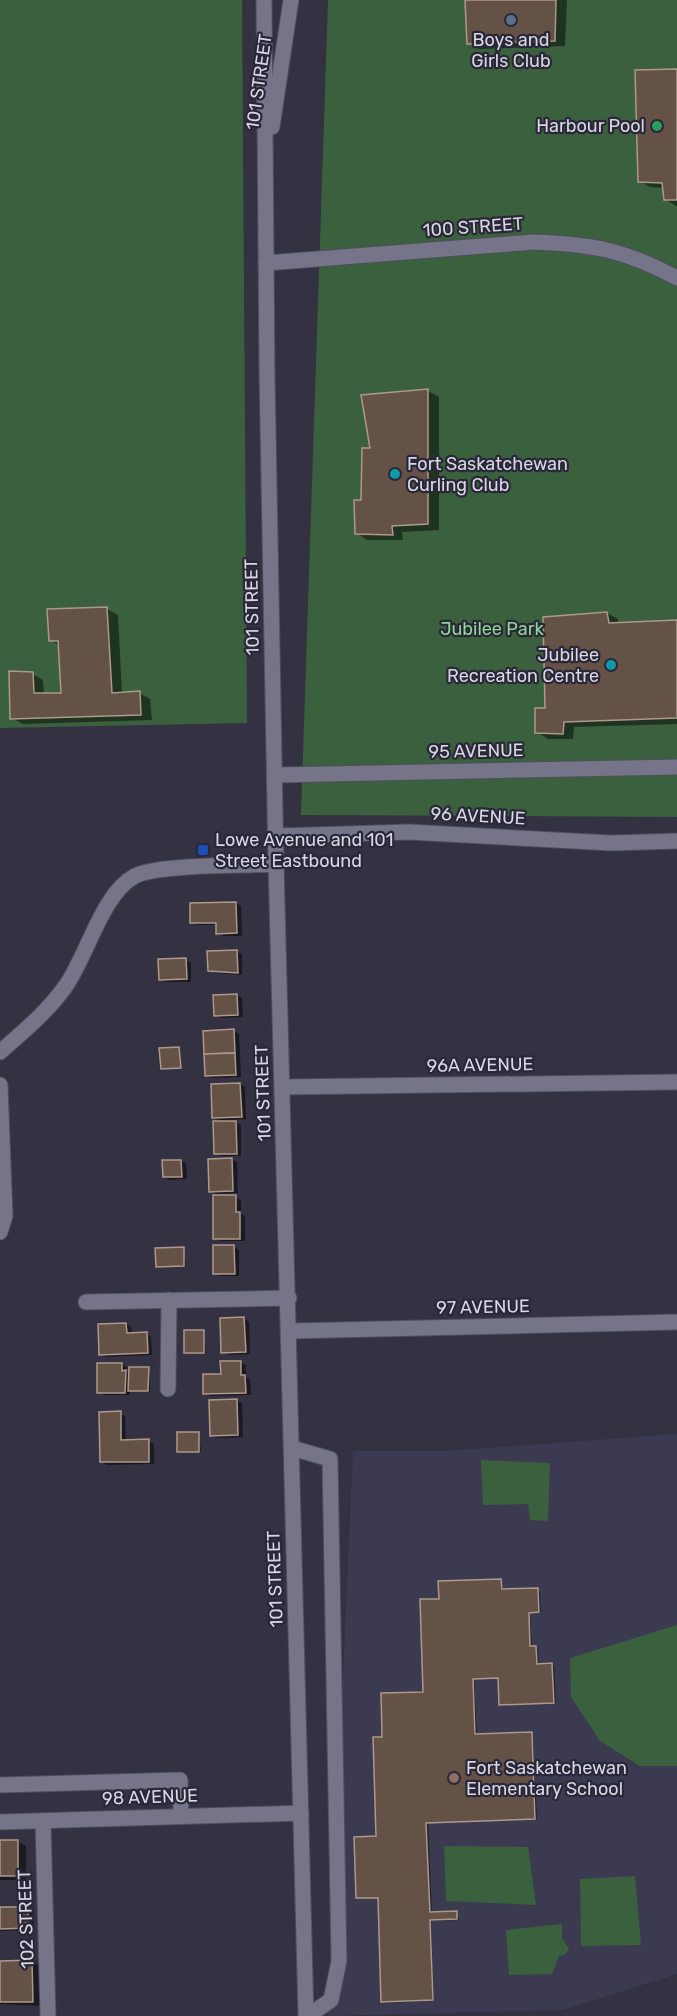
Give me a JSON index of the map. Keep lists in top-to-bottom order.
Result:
{
  "streets": {
    "street": [
      "101 STREET",
      "100 STREET",
      "95 AVENUE",
      "96 AVENUE",
      "96A AVENUE",
      "97 AVENUE",
      "98 AVENUE",
      "102 STREET"
    ]
  },
  "crossings": [
    ["101 STREET", "100 STREET"],
    ["101 STREET", "95 AVENUE"],
    ["101 STREET", "96 AVENUE"],
    ["101 STREET", "96A AVENUE"],
    ["101 STREET", "97 AVENUE"],
    ["101 STREET", "98 AVENUE"],
    ["98 AVENUE", "102 STREET"]
  ],
  "parks": ["Jubilee Park"],
  "places": {
    "other": [
      "Boys and Girls Club",
      "Harbour Pool",
      "Fort Saskatchewan Curling Club",
      "Jubilee Recreation Centre",
      "Fort Saskatchewan Elementary School"
    ],
    "transit": ["Lowe Avenue and 101 Street Eastbound"]
  }
}
